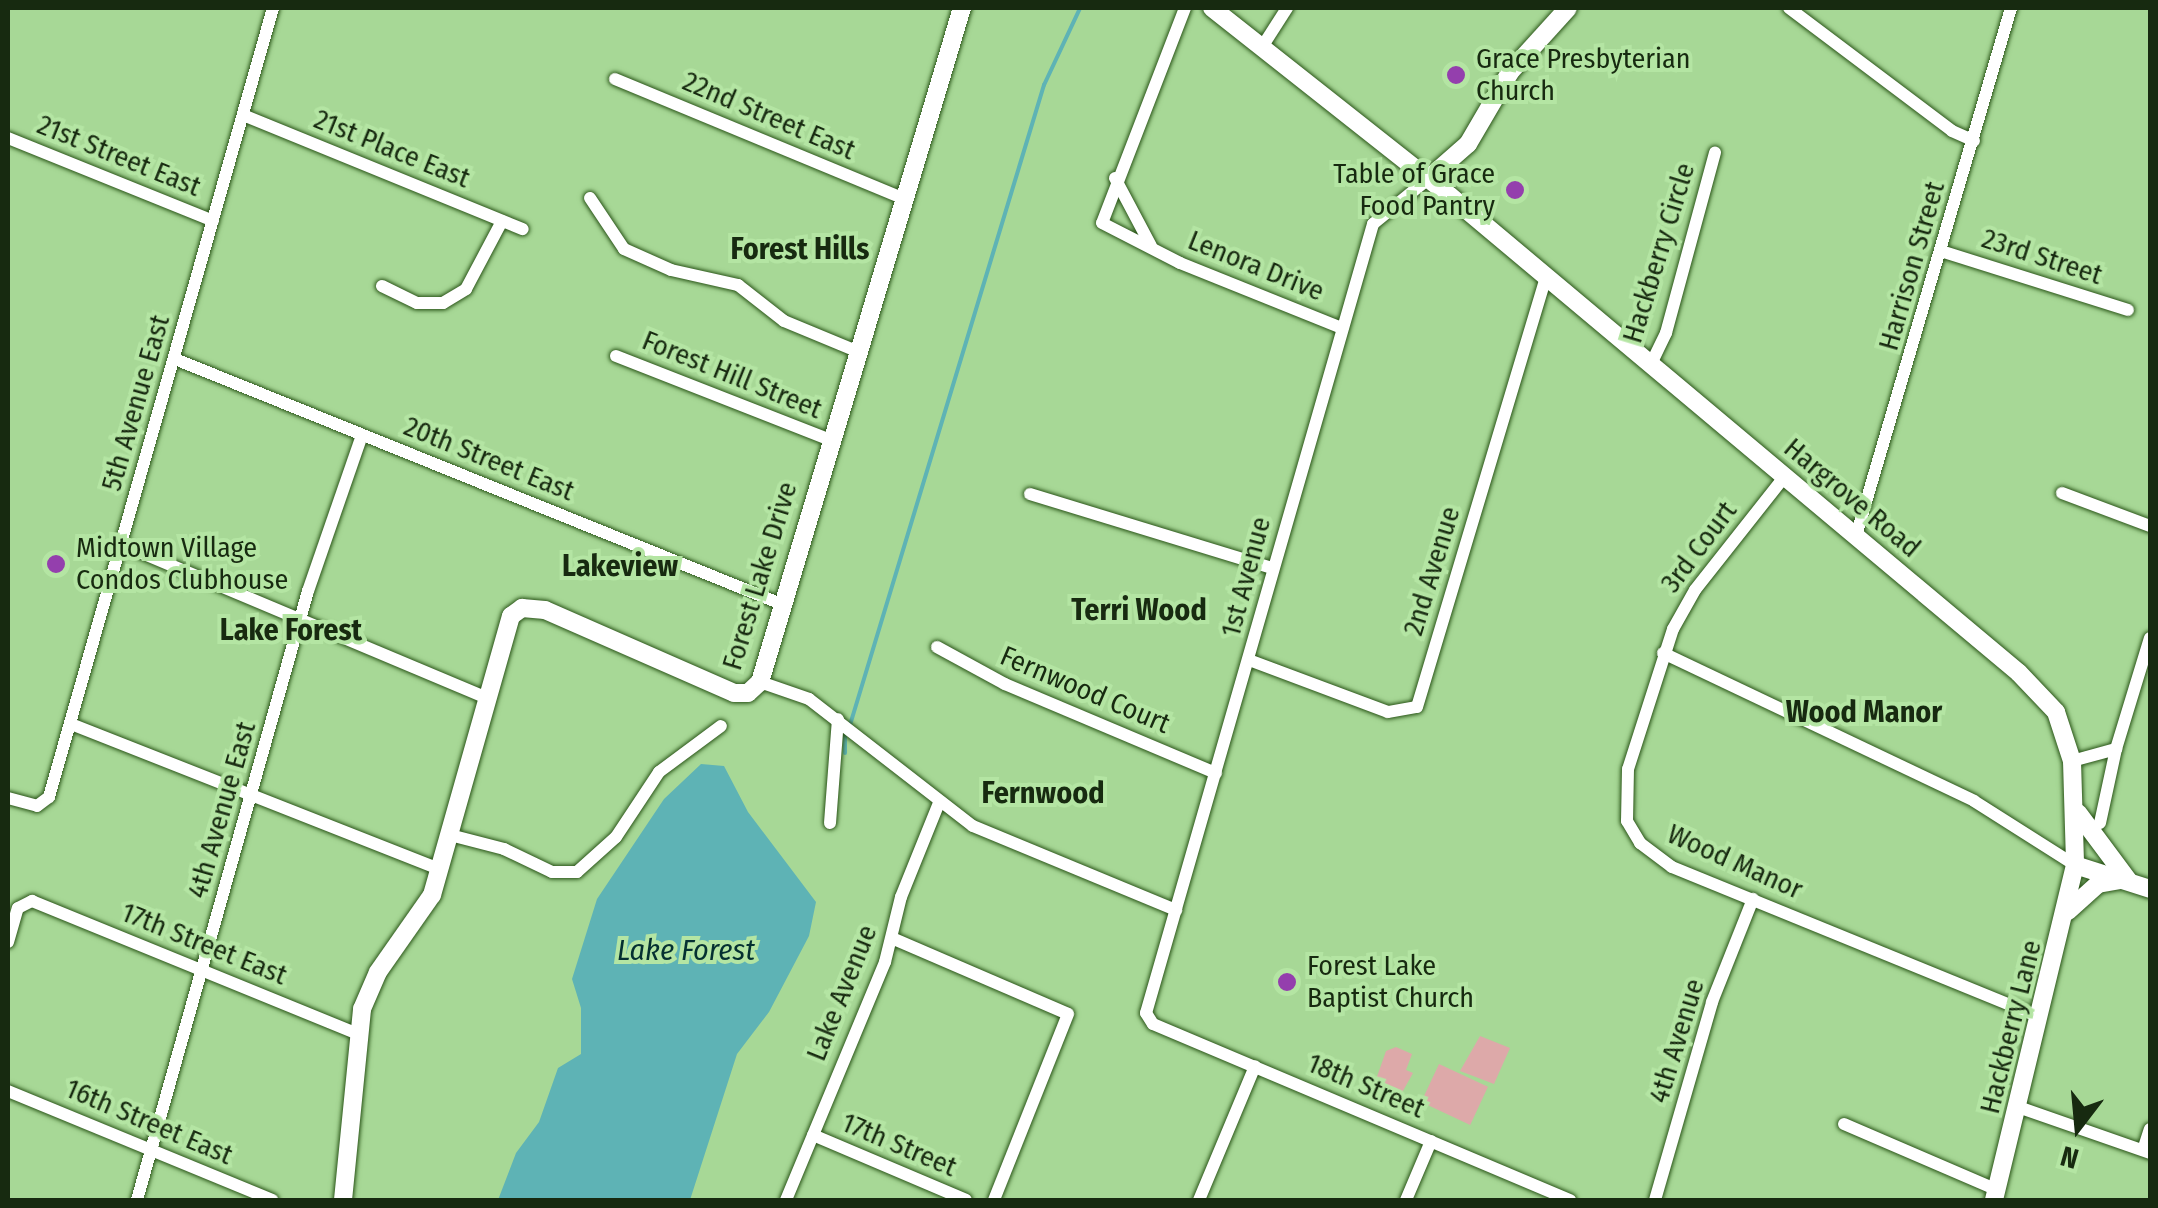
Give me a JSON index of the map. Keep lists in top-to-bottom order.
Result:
{
  "streets": {
    "main road": ["Hargrove Road", "Forest Lake Drive", "Hackberry Lane"],
    "street": [
      "22nd Street East",
      "21st Place East",
      "21st Street East",
      "Hackberry Circle",
      "23rd Street",
      "Lenora Drive",
      "Harrison Street",
      "Forest Hill Street",
      "5th Avenue East",
      "20th Street East",
      "3rd Court",
      "2nd Avenue",
      "1st Avenue",
      "Fernwood Court",
      "4th Avenue East",
      "Wood Manor",
      "17th Street East",
      "Lake Avenue",
      "4th Avenue",
      "18th Street",
      "16th Street East",
      "17th Street"
    ]
  },
  "crossings": [
    ["22nd Street East", "Forest Lake Drive"],
    ["21st Place East", "5th Avenue East"],
    ["21st Street East", "5th Avenue East"],
    ["Hackberry Circle", "Hargrove Road"],
    ["23rd Street", "Harrison Street"],
    ["Lenora Drive", "1st Avenue"],
    ["Harrison Street", "Hargrove Road"],
    ["Forest Hill Street", "Forest Lake Drive"],
    ["5th Avenue East", "20th Street East"],
    ["20th Street East", "Forest Lake Drive"],
    ["20th Street East", "4th Avenue East"],
    ["Hargrove Road", "3rd Court"],
    ["Hargrove Road", "2nd Avenue"],
    ["Hargrove Road", "1st Avenue"],
    ["Hargrove Road", "Hackberry Lane"],
    ["3rd Court", "Wood Manor"],
    ["2nd Avenue", "1st Avenue"],
    ["Forest Lake Drive", "17th Street East"],
    ["1st Avenue", "Fernwood Court"],
    ["1st Avenue", "18th Street"],
    ["4th Avenue East", "17th Street East"],
    ["4th Avenue East", "16th Street East"],
    ["Wood Manor", "Hackberry Lane"],
    ["Wood Manor", "4th Avenue"],
    ["Lake Avenue", "17th Street"]
  ],
  "districts": [
    "Forest Hills",
    "Lakeview",
    "Terri Wood",
    "Lake Forest",
    "Wood Manor",
    "Fernwood"
  ],
  "water": ["Lake Forest"],
  "places": [
    "Grace Presbyterian Church",
    "Table of Grace Food Pantry",
    "Midtown Village Condos Clubhouse",
    "Forest Lake Baptist Church"
  ],
  "north": "bottom"
}
